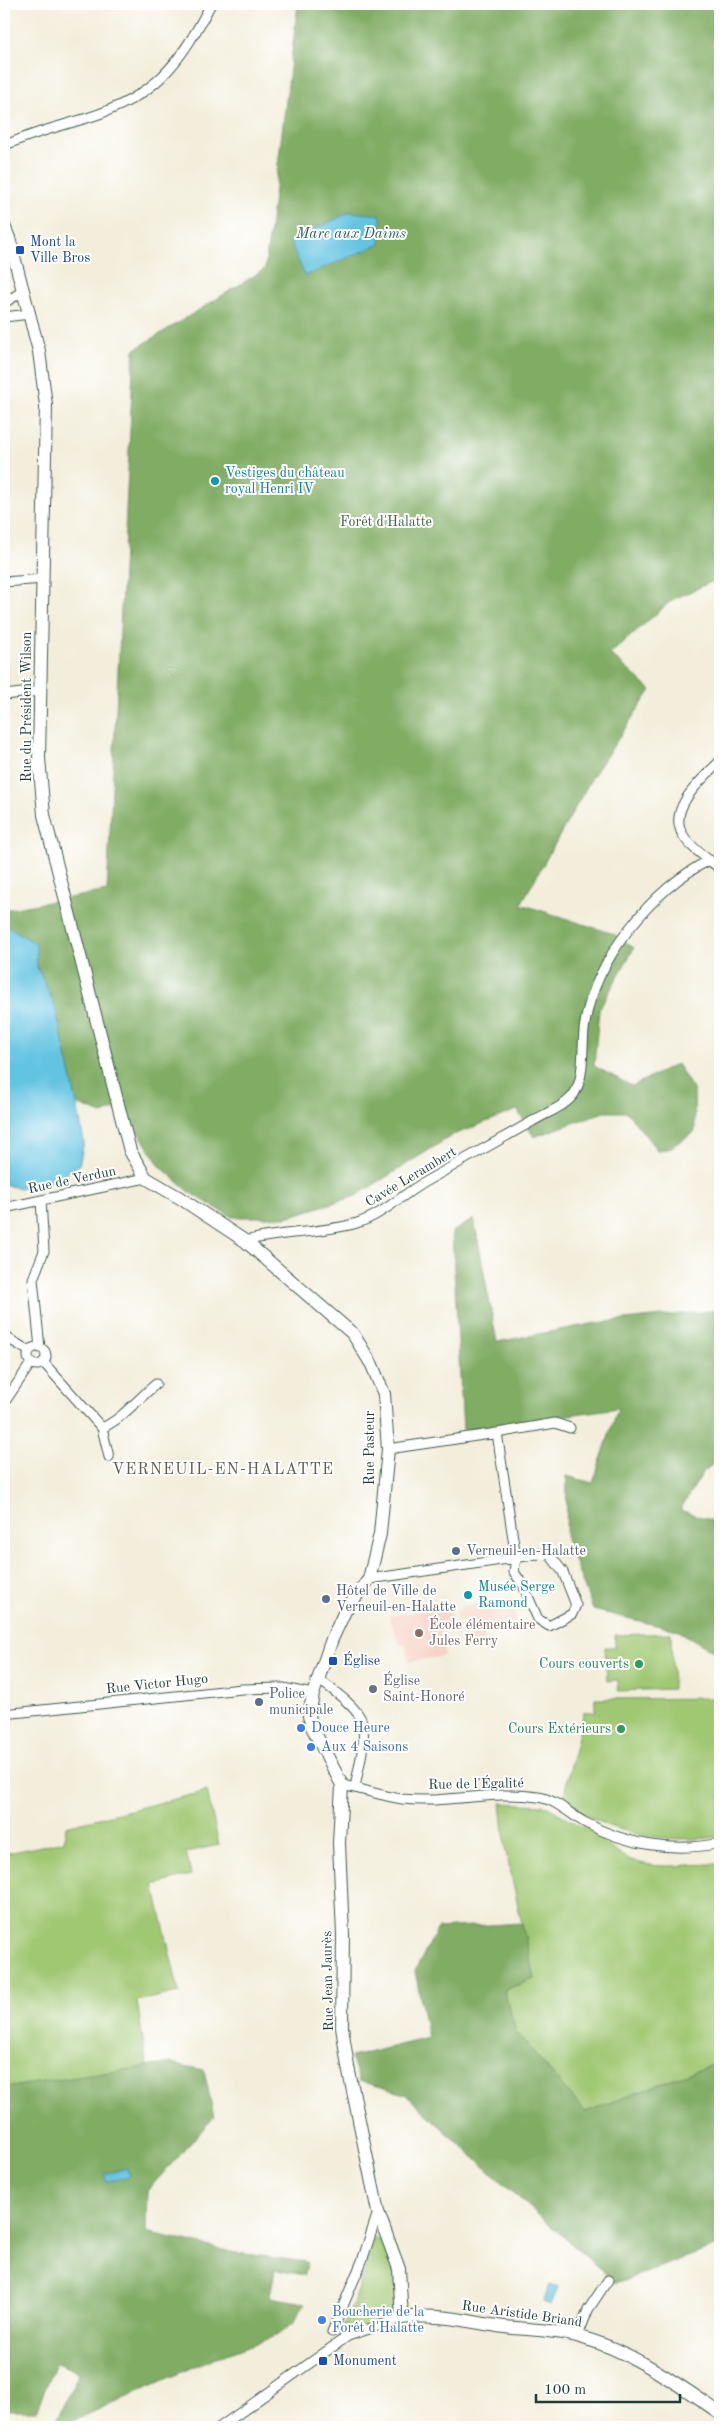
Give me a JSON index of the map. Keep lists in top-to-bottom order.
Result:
{
  "streets": {
    "street": [
      "Rue du Président Wilson",
      "Cavée Lerambert",
      "Rue de Verdun",
      "Rue Pasteur",
      "Rue Victor Hugo",
      "Rue de l'Égalité",
      "Rue Jean Jaurès",
      "Rue Aristide Briand"
    ]
  },
  "crossings": [
    ["Rue du Président Wilson", "Rue de Verdun"],
    ["Rue du Président Wilson", "Rue Pasteur"],
    ["Cavée Lerambert", "Rue Pasteur"],
    ["Rue de Verdun", "Rue Pasteur"],
    ["Rue Pasteur", "Rue Victor Hugo"],
    ["Rue de l'Égalité", "Rue Jean Jaurès"],
    ["Rue Jean Jaurès", "Rue Aristide Briand"]
  ],
  "districts": ["VERNEUIL-EN-HALATTE"],
  "water": ["Mare aux Daims"],
  "parks": ["Forêt d'Halatte"],
  "places": {
    "transit": ["Mont la Ville Bros", "Église", "Monument"],
    "other": [
      "Vestiges du château royal Henri IV",
      "Verneuil-en-Halatte",
      "Musée Serge Ramond",
      "Hôtel de Ville de Verneuil-en-Halatte",
      "École élémentaire Jules Ferry",
      "Cours couverts",
      "Église Saint-Honoré",
      "Police municipale",
      "Douce Heure",
      "Cours Extérieurs",
      "Aux 4 Saisons",
      "Boucherie de la Forêt d'Halatte"
    ]
  },
  "scale_bar": "100 m"
}
